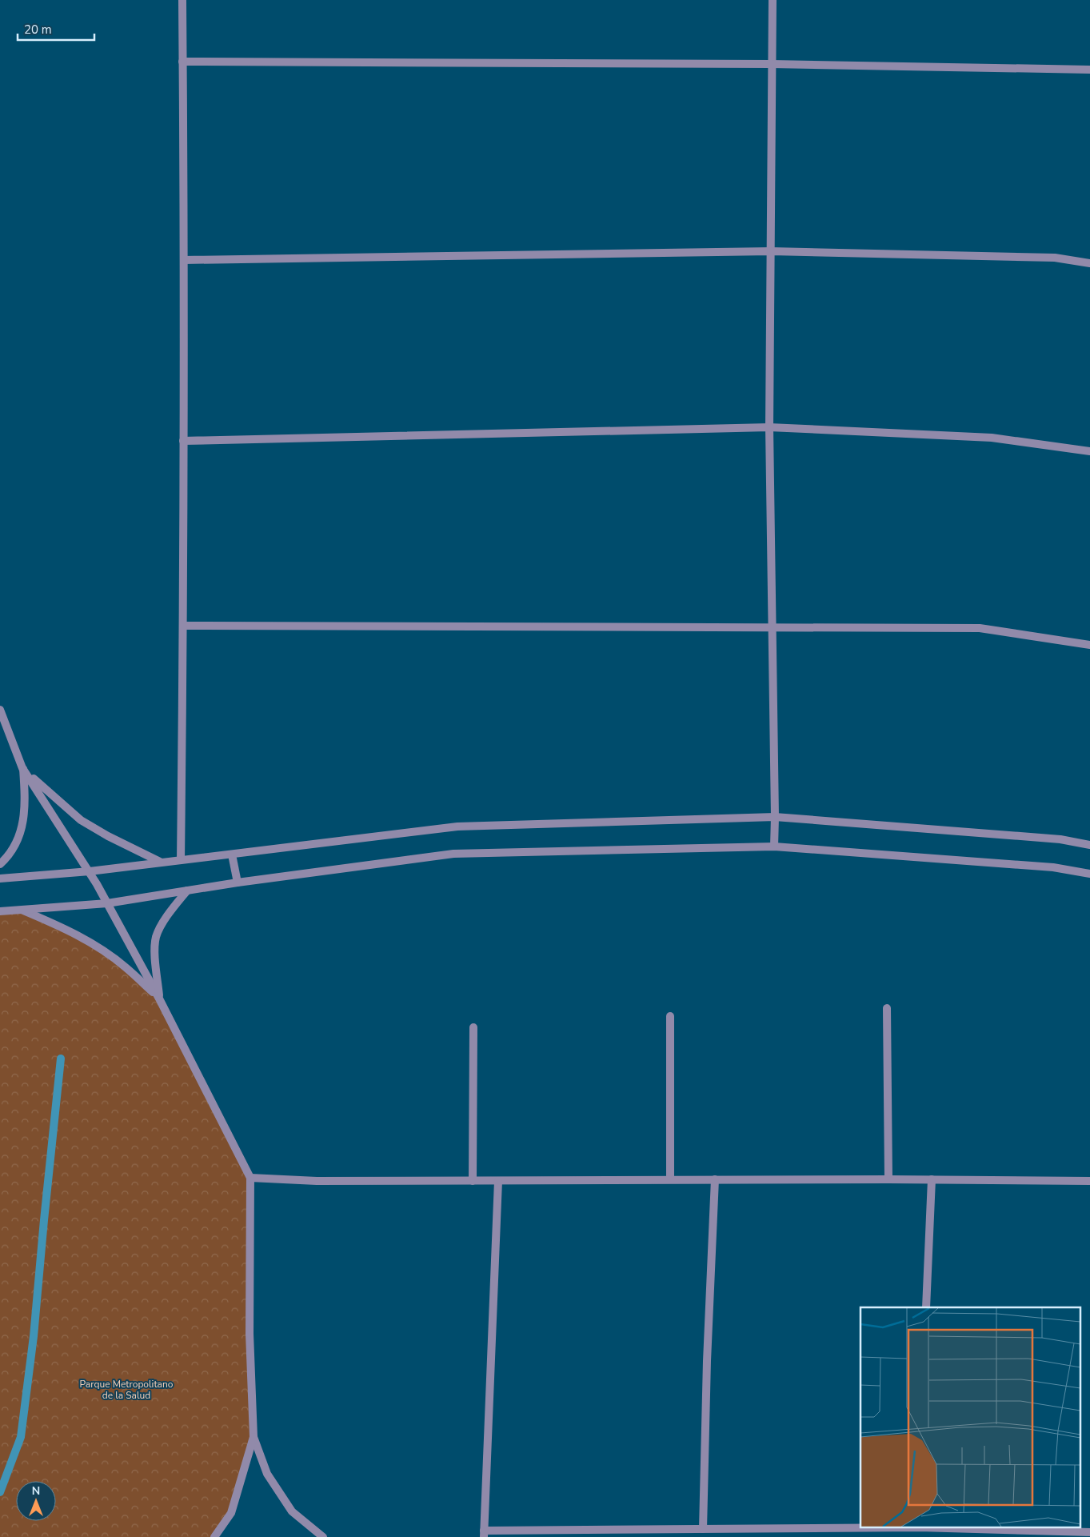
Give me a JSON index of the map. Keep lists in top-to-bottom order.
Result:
{
  "parks": ["Parque Metropolitano de la Salud"],
  "scale_bar": "20 m",
  "north": "top"
}
